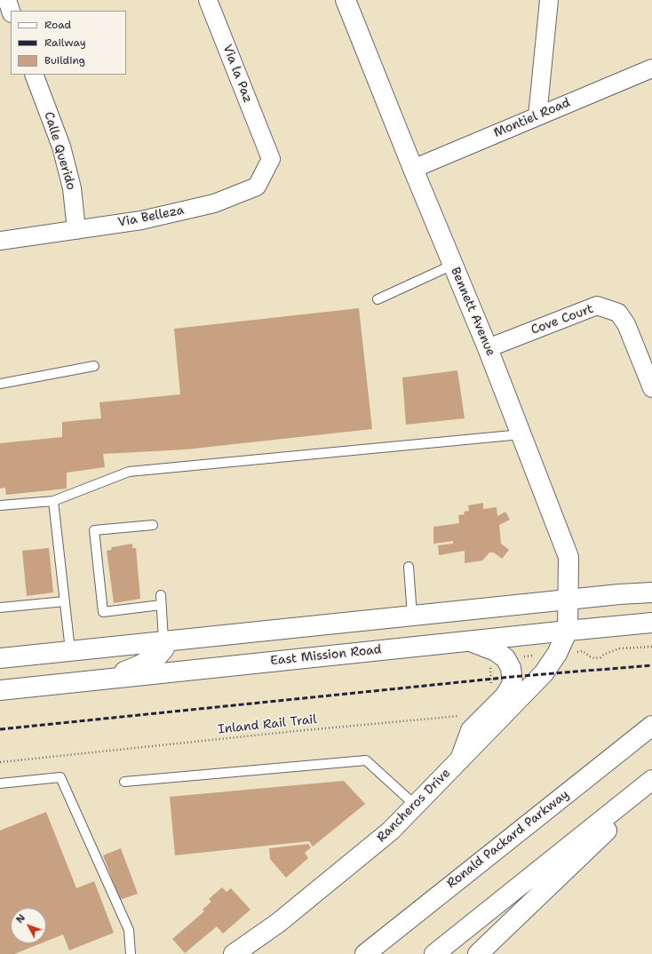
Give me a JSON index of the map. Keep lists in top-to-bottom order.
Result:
{
  "streets": {
    "main road": [
      "Bennett Avenue",
      "East Mission Road",
      "Rancheros Drive",
      "Ronald Packard Parkway"
    ],
    "street": [
      "Via la Paz",
      "Montiel Road",
      "Calle Querido",
      "Via Belleza",
      "Cove Court"
    ],
    "path": ["Inland Rail Trail"]
  },
  "crossings": [
    ["Via la Paz", "Via Belleza"],
    ["Montiel Road", "Bennett Avenue"],
    ["Calle Querido", "Via Belleza"],
    ["Bennett Avenue", "Cove Court"],
    ["Bennett Avenue", "East Mission Road"],
    ["Bennett Avenue", "Rancheros Drive"],
    ["East Mission Road", "Rancheros Drive"]
  ],
  "legend": ["Road", "Railway", "Building"],
  "north": "top left"
}
